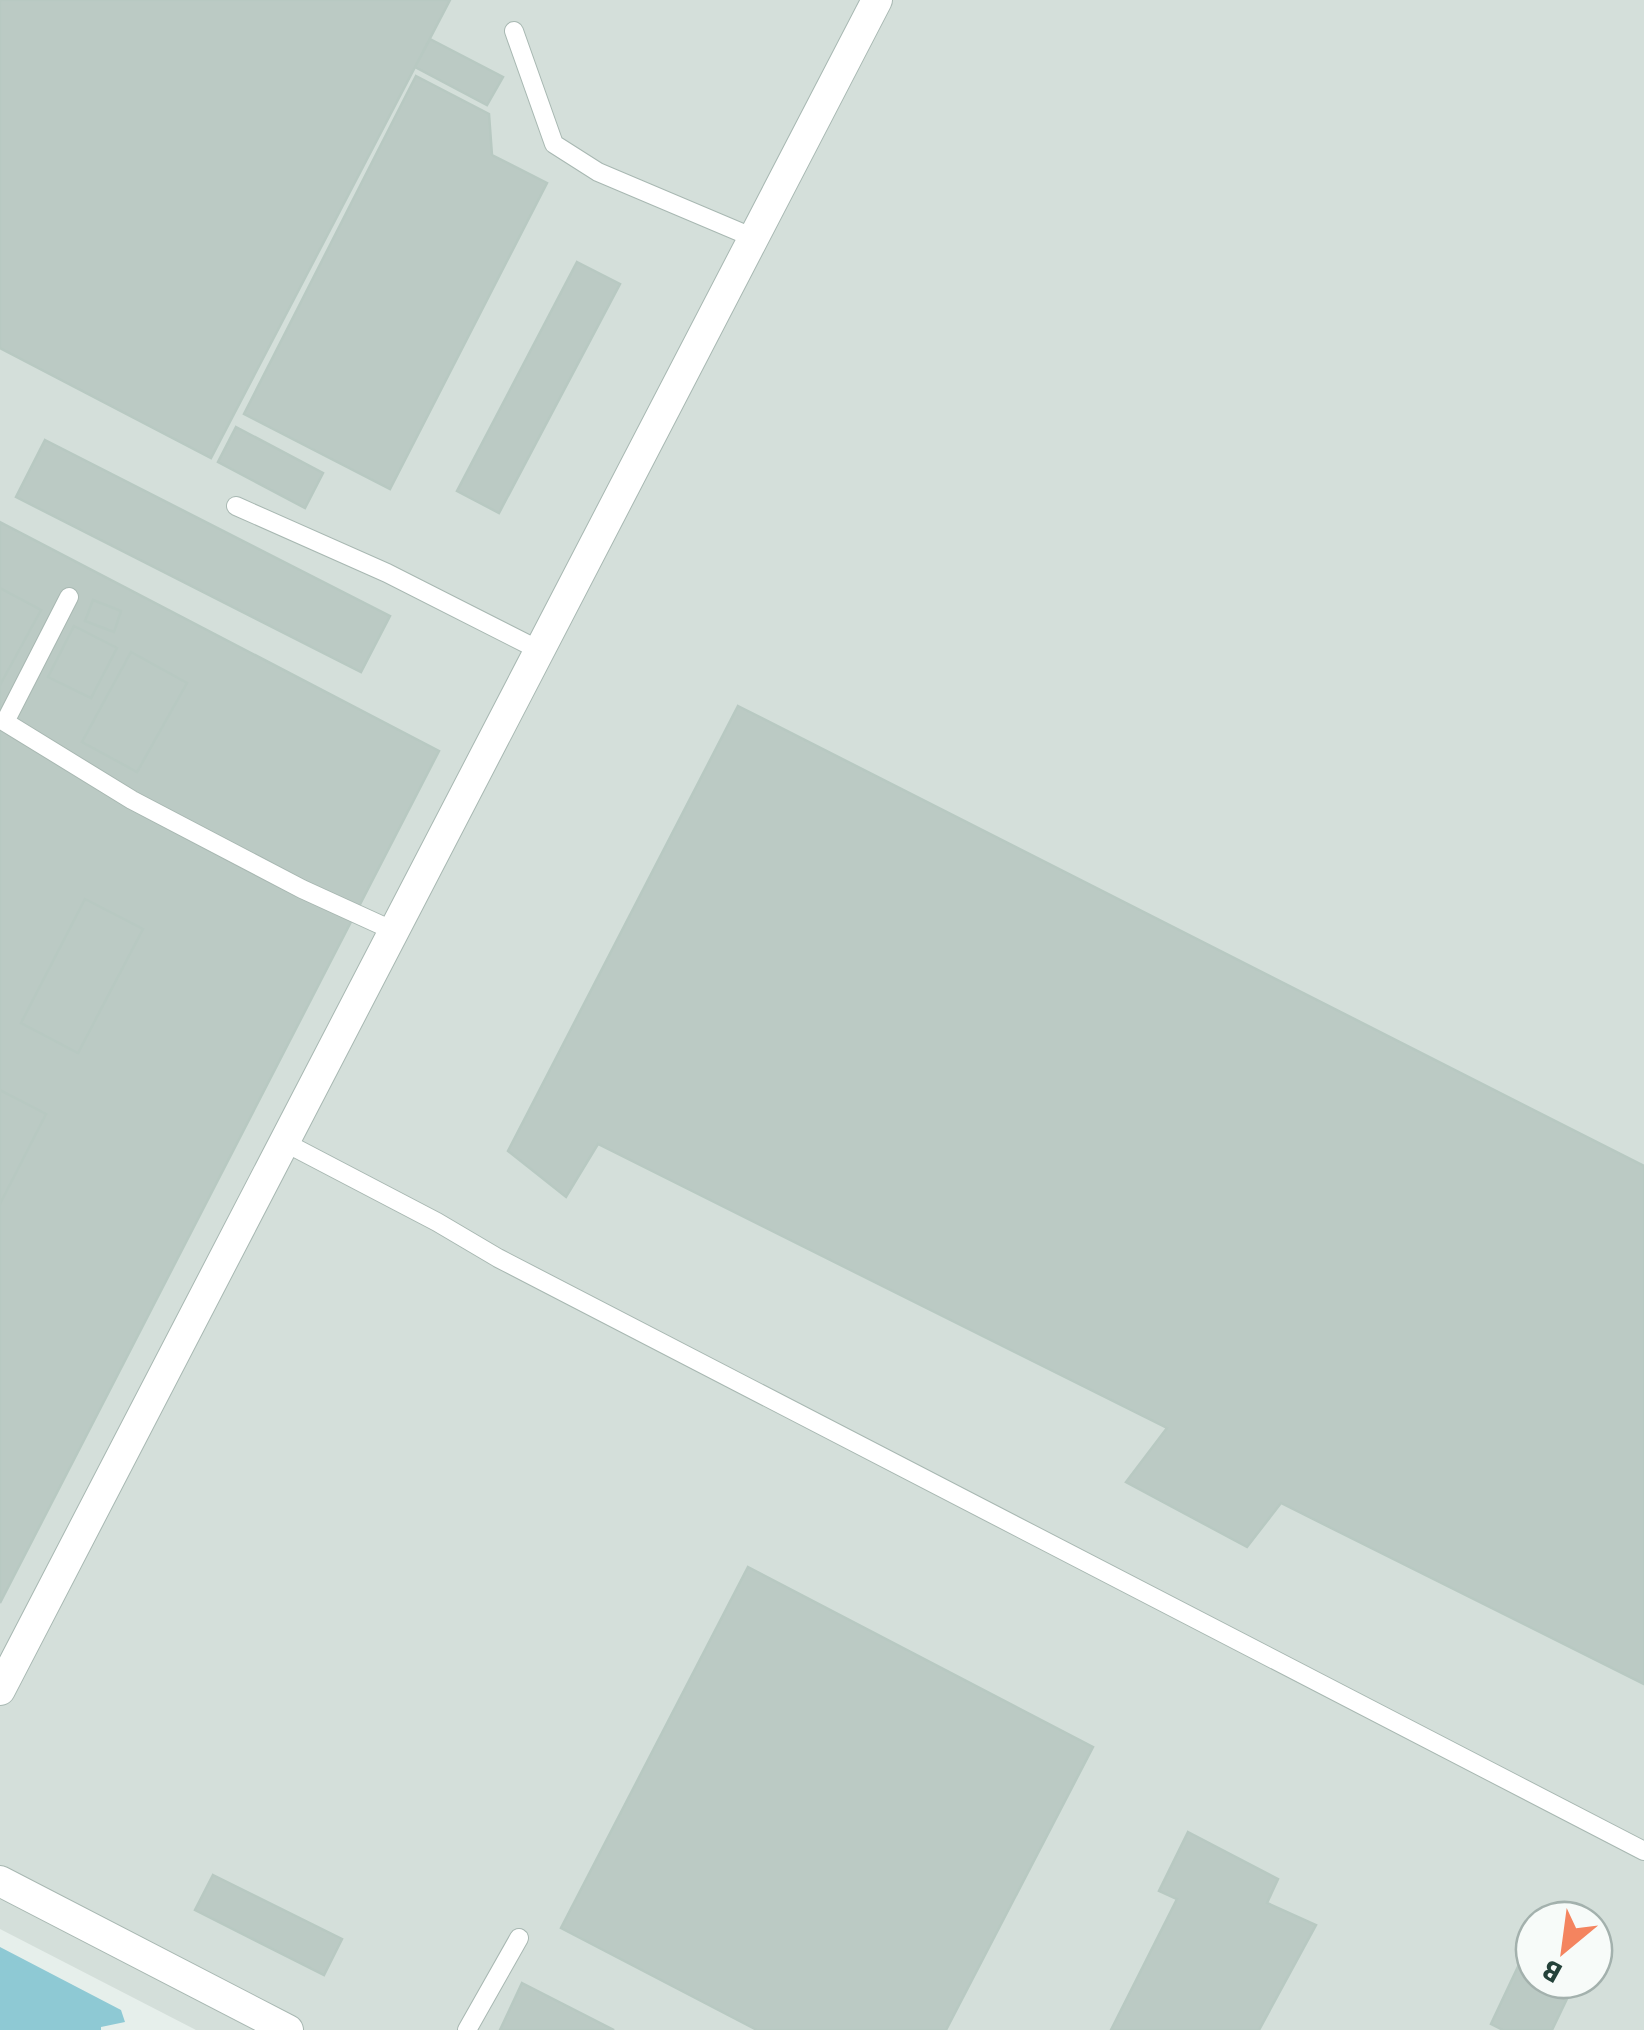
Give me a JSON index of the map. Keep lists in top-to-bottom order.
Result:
{
  "north": "bottom left"
}
